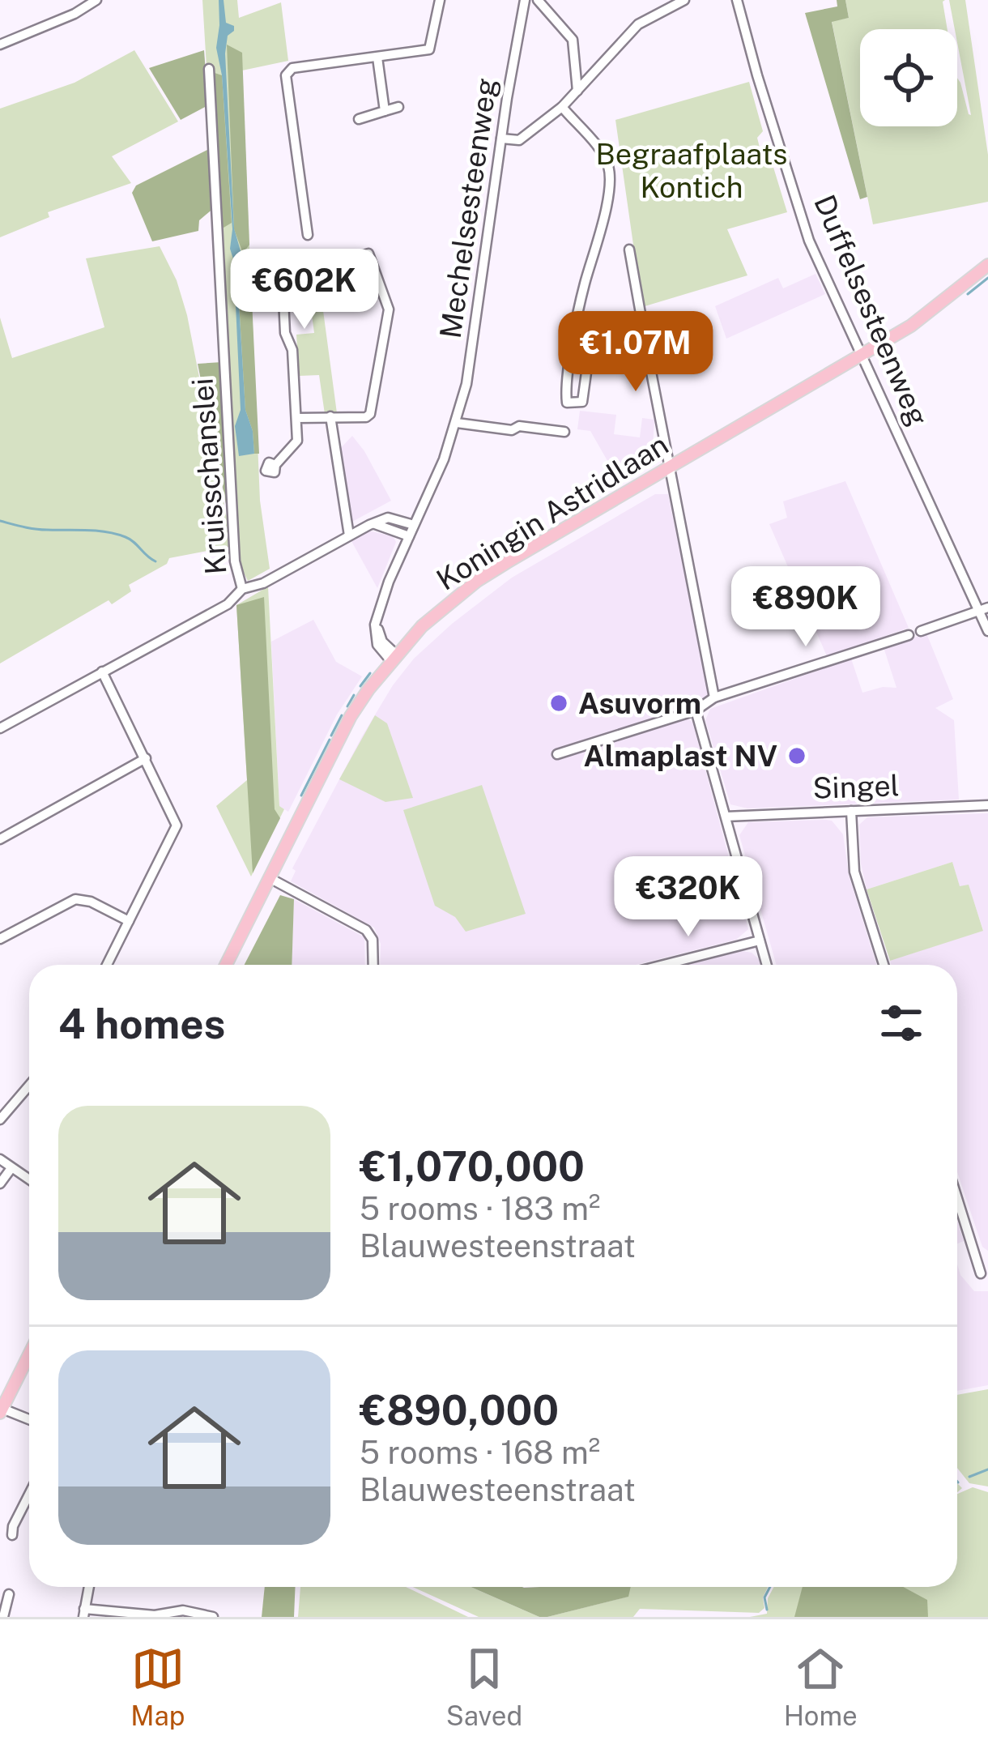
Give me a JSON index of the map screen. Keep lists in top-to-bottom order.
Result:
{
  "streets": {
    "main road": ["Koningin Astridlaan"],
    "street": [
      "Mechelsesteenweg",
      "Duffelsesteenweg",
      "Kruisschanslei",
      "Singel"
    ]
  },
  "crossings": [
    ["Mechelsesteenweg", "Koningin Astridlaan"],
    ["Duffelsesteenweg", "Koningin Astridlaan"]
  ],
  "parks": ["Begraafplaats Kontich"],
  "places": ["Asuvorm", "Almaplast NV"],
  "page": {
    "price": [
      "€602K",
      "€1.07M",
      "€890K",
      "€320K"
    ],
    "heading": "4 homes",
    "list": [
      {
        "name": "€1,070,000",
        "note": "5 rooms · 183 m² · Blauwesteenstraat"
      },
      {
        "name": "€890,000",
        "note": "5 rooms · 168 m² · Blauwesteenstraat"
      }
    ],
    "tabs": ["Map", "Saved", "Home"]
  }
}
